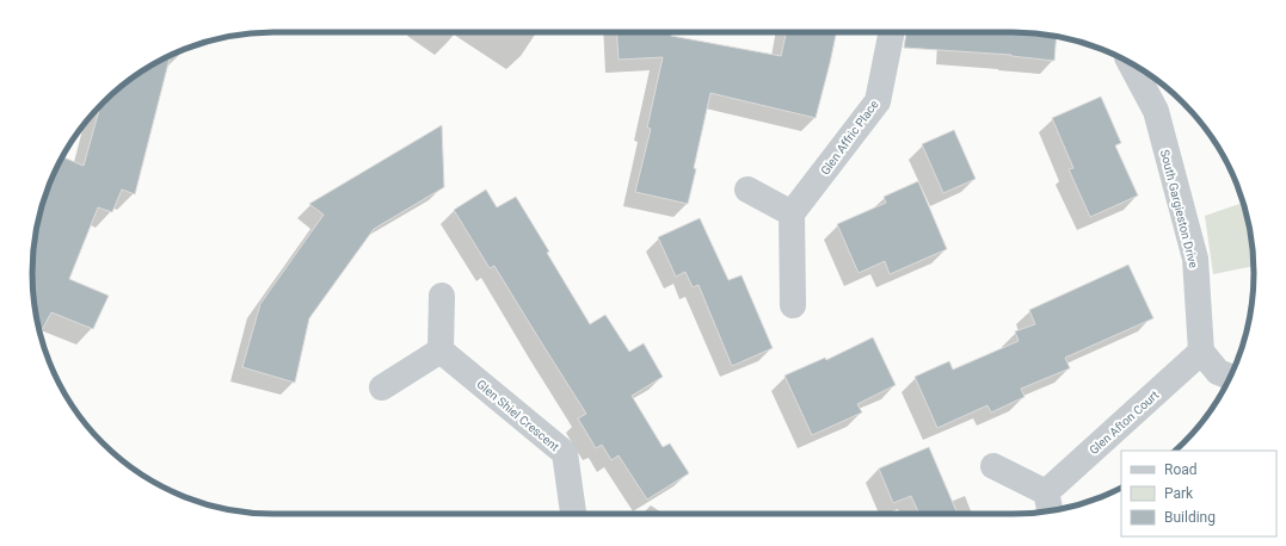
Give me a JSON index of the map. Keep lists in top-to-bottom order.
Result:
{
  "streets": {
    "street": [
      "Glen Affric Place",
      "South Gargieston Drive",
      "Glen Shiel Crescent",
      "Glen Afton Court"
    ]
  },
  "crossings": [
    ["South Gargieston Drive", "Glen Afton Court"]
  ],
  "legend": ["Road", "Park", "Building"]
}
